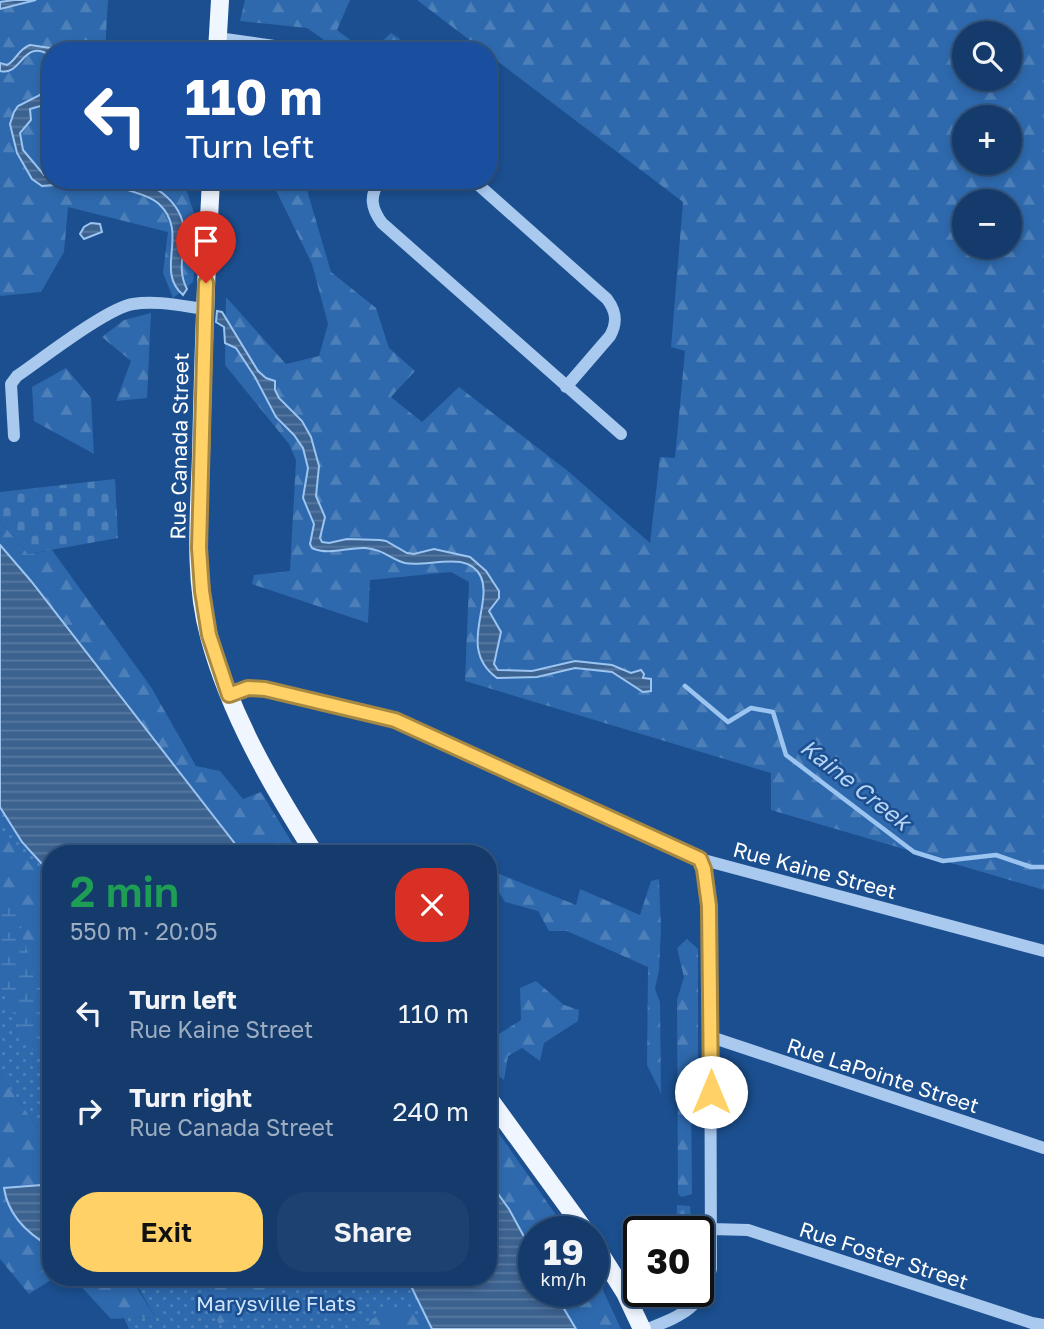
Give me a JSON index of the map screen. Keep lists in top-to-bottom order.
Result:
{
  "streets": {
    "main road": ["Rue Canada Street"],
    "street": ["Rue Kaine Street", "Rue LaPointe Street", "Rue Foster Street"]
  },
  "crossings": [
    ["Rue Canada Street", "Rue Kaine Street"]
  ],
  "water": ["Kaine Creek"],
  "parks": ["Marysville Flats"],
  "page": {
    "map_buttons": ["+", "−"],
    "turn": ["110 m", "Turn left"],
    "heading": ["2 min", "550 m · 20:05"],
    "list": [
      {
        "name": "Turn left",
        "note": "Rue Kaine Street",
        "value": "110 m"
      },
      {
        "name": "Turn right",
        "note": "Rue Canada Street",
        "value": "240 m"
      }
    ],
    "buttons": ["Exit", "Share"],
    "speed": "19 km/h",
    "limit": "30"
  }
}
